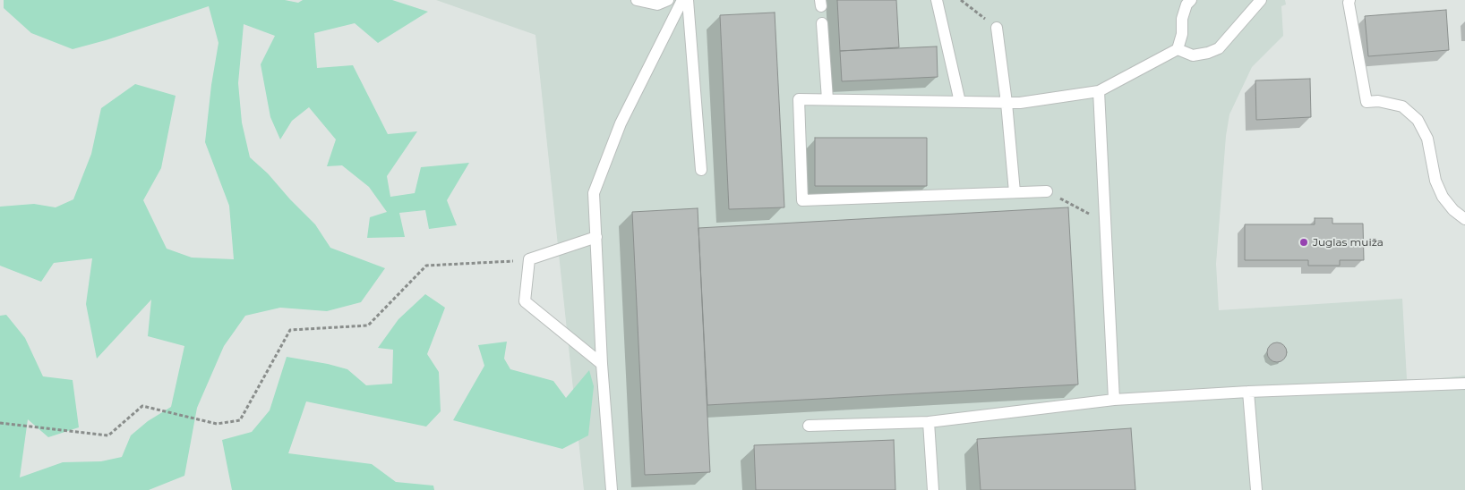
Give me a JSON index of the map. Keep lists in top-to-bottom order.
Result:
{
  "places": ["Juglas muiža"]
}
